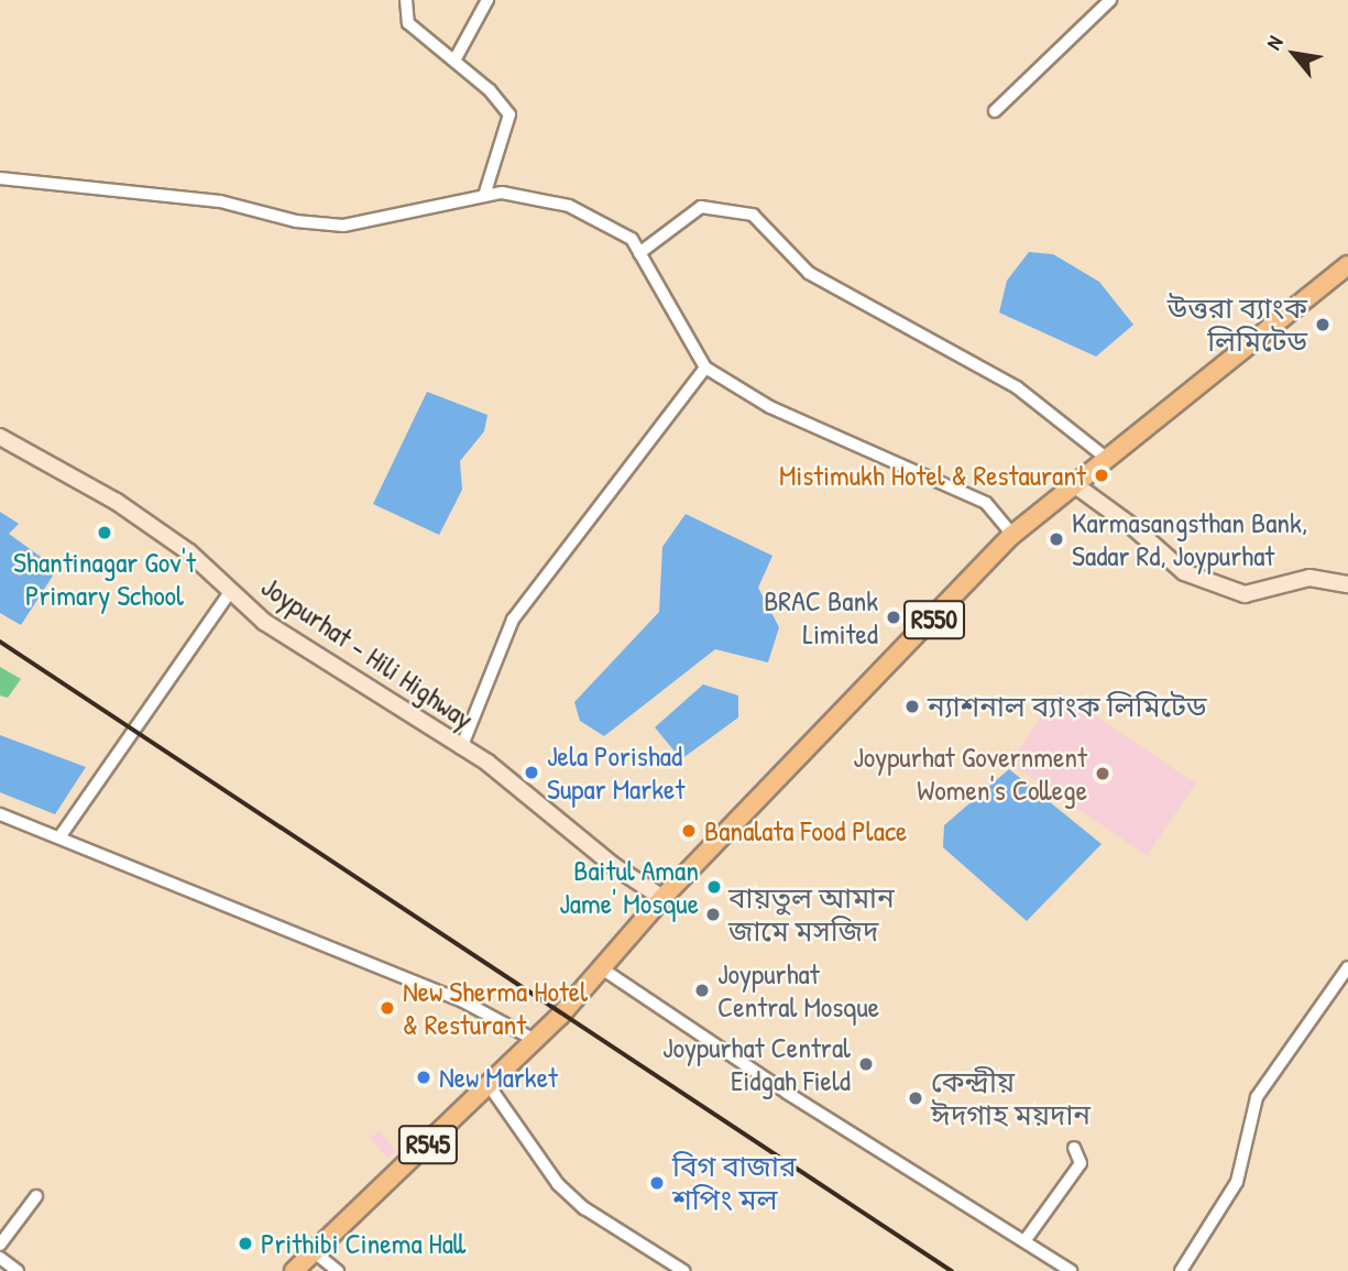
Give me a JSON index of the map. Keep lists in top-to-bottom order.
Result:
{
  "streets": {
    "main road": ["R550", "Joypurhat - Hili Highway", "R545"]
  },
  "crossings": [
    ["R550", "Joypurhat - Hili Highway"],
    ["R550", "R545"]
  ],
  "places": [
    "উত্তরা ব্যাংক লিমিটেড",
    "Mistimukh Hotel & Restaurant",
    "Shantinagar Gov't Primary School",
    "Karmasangsthan Bank, Sadar Rd, Joypurhat",
    "BRAC Bank Limited",
    "ন্যাশনাল ব্যাংক লিমিটেড",
    "Jela Porishad Supar Market",
    "Joypurhat Government Women's College",
    "Banalata Food Place",
    "Baitul Aman Jame' Mosque",
    "বায়তুল আমান জামে মসজিদ",
    "Joypurhat Central Mosque",
    "New Sherma Hotel & Resturant",
    "Joypurhat Central Eidgah Field",
    "New Market",
    "কেন্দ্রীয় ঈদগাহ ময়দান",
    "বিগ বাজার শপিং মল",
    "Prithibi Cinema Hall"
  ],
  "north": "top left"
}
